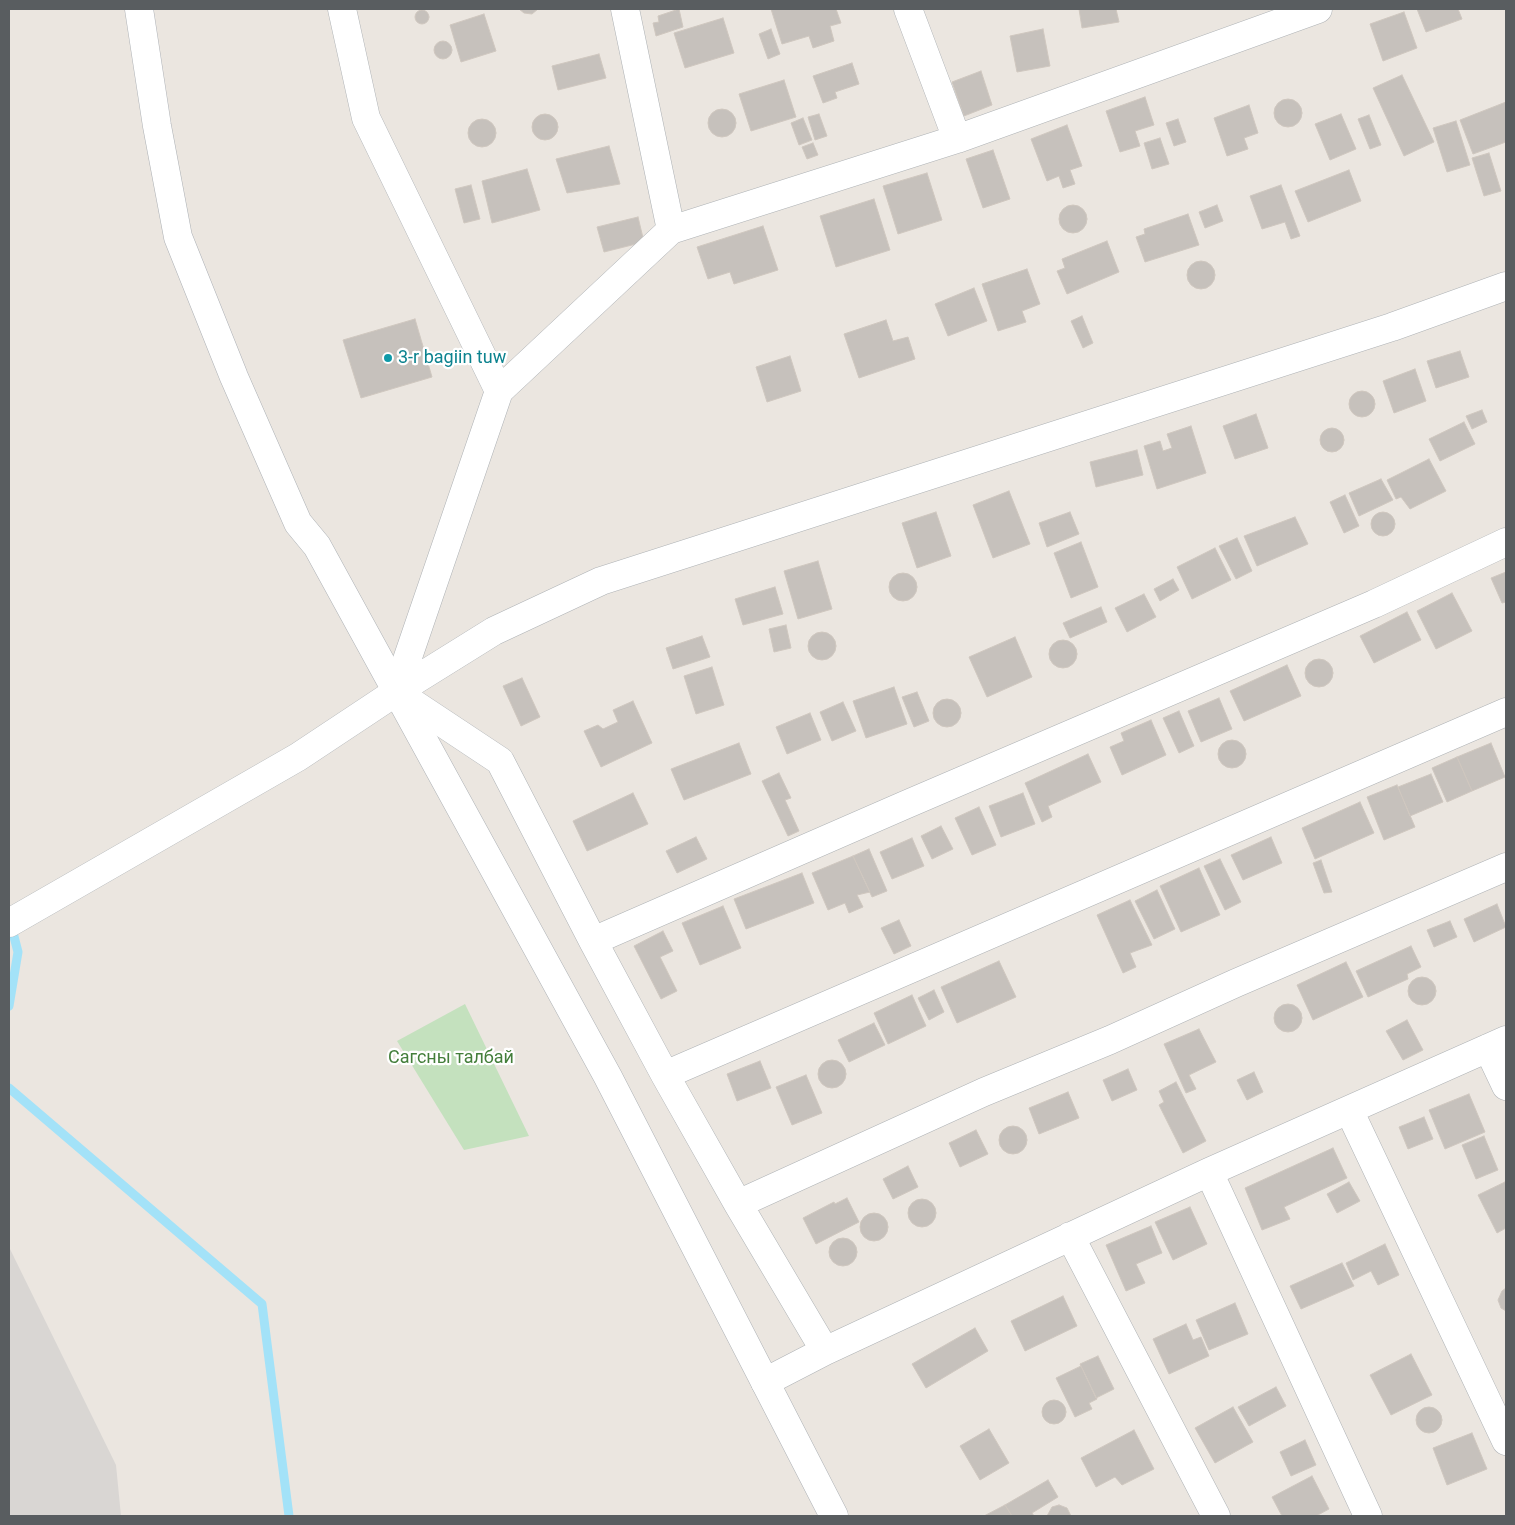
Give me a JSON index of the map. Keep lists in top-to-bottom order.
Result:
{
  "parks": ["Сагсны талбай"],
  "places": ["3-r bagiin tuw"]
}
